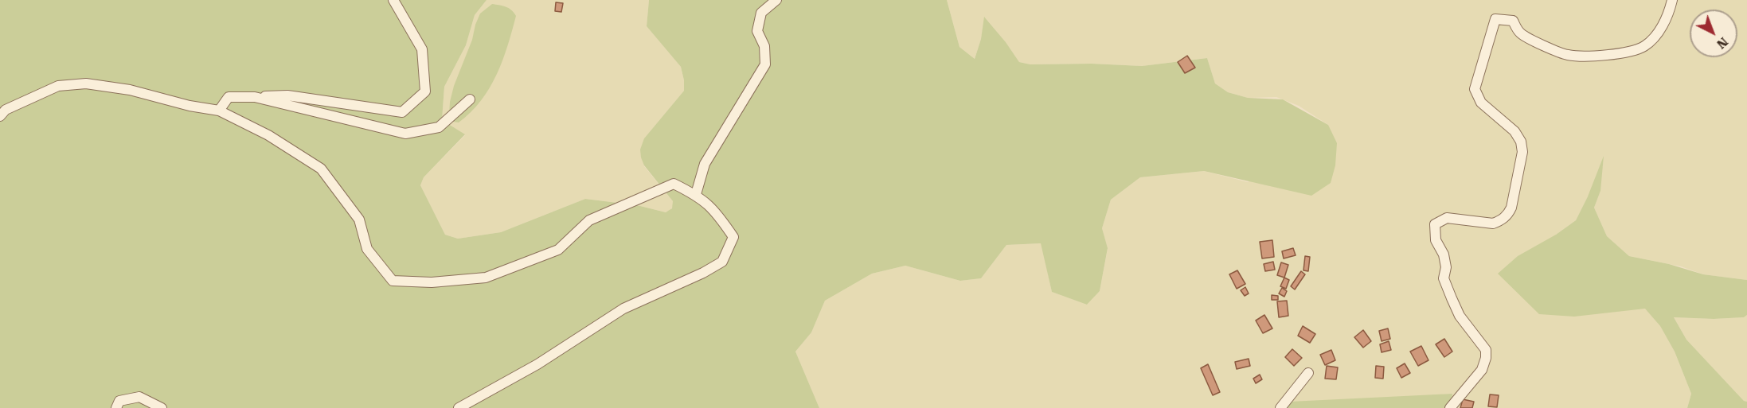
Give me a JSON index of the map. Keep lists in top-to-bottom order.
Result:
{
  "north": "bottom right"
}
